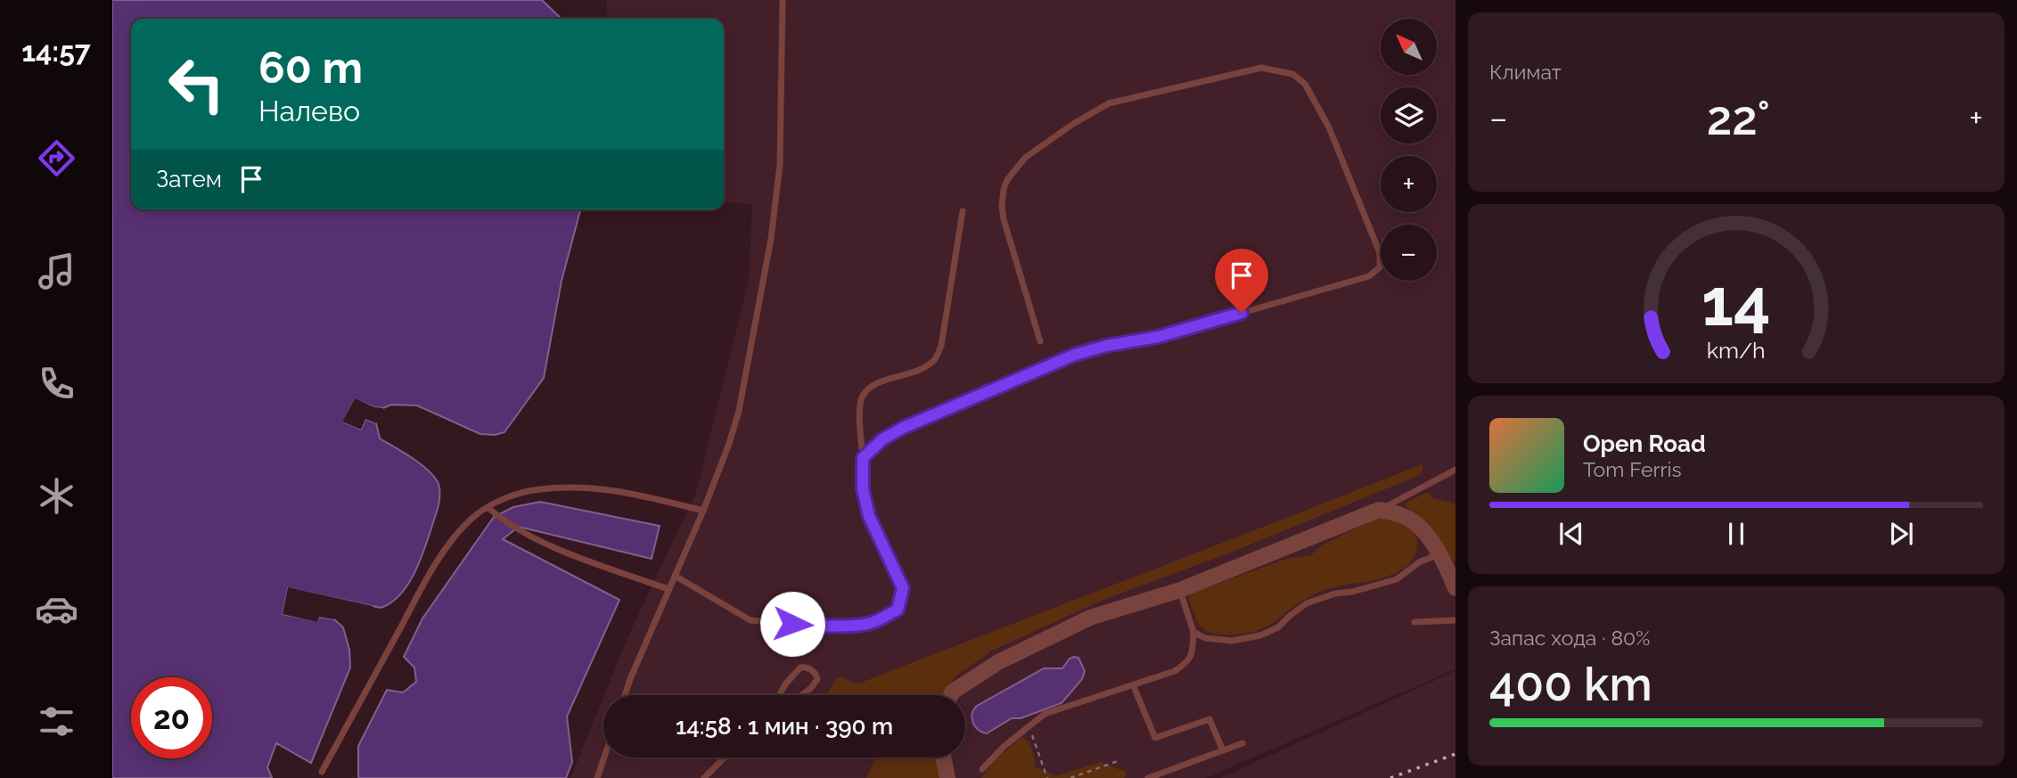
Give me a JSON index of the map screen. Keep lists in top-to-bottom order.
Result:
{
  "north": "top left",
  "page": {
    "tabs": "14:57",
    "tile": [
      "Климат",
      ["Запас хода · 80%", "400 km"]
    ],
    "map_buttons": ["+", "−"],
    "turn": ["60 m", "Налево"],
    "heat": ["−", "22°", "+"],
    "then": "Затем",
    "song": ["Open Road", "Tom Ferris"],
    "limit": "20",
    "trip": "14:58 · 1 мин · 390 m",
    "gauge": ["14", "km/h"]
  }
}
